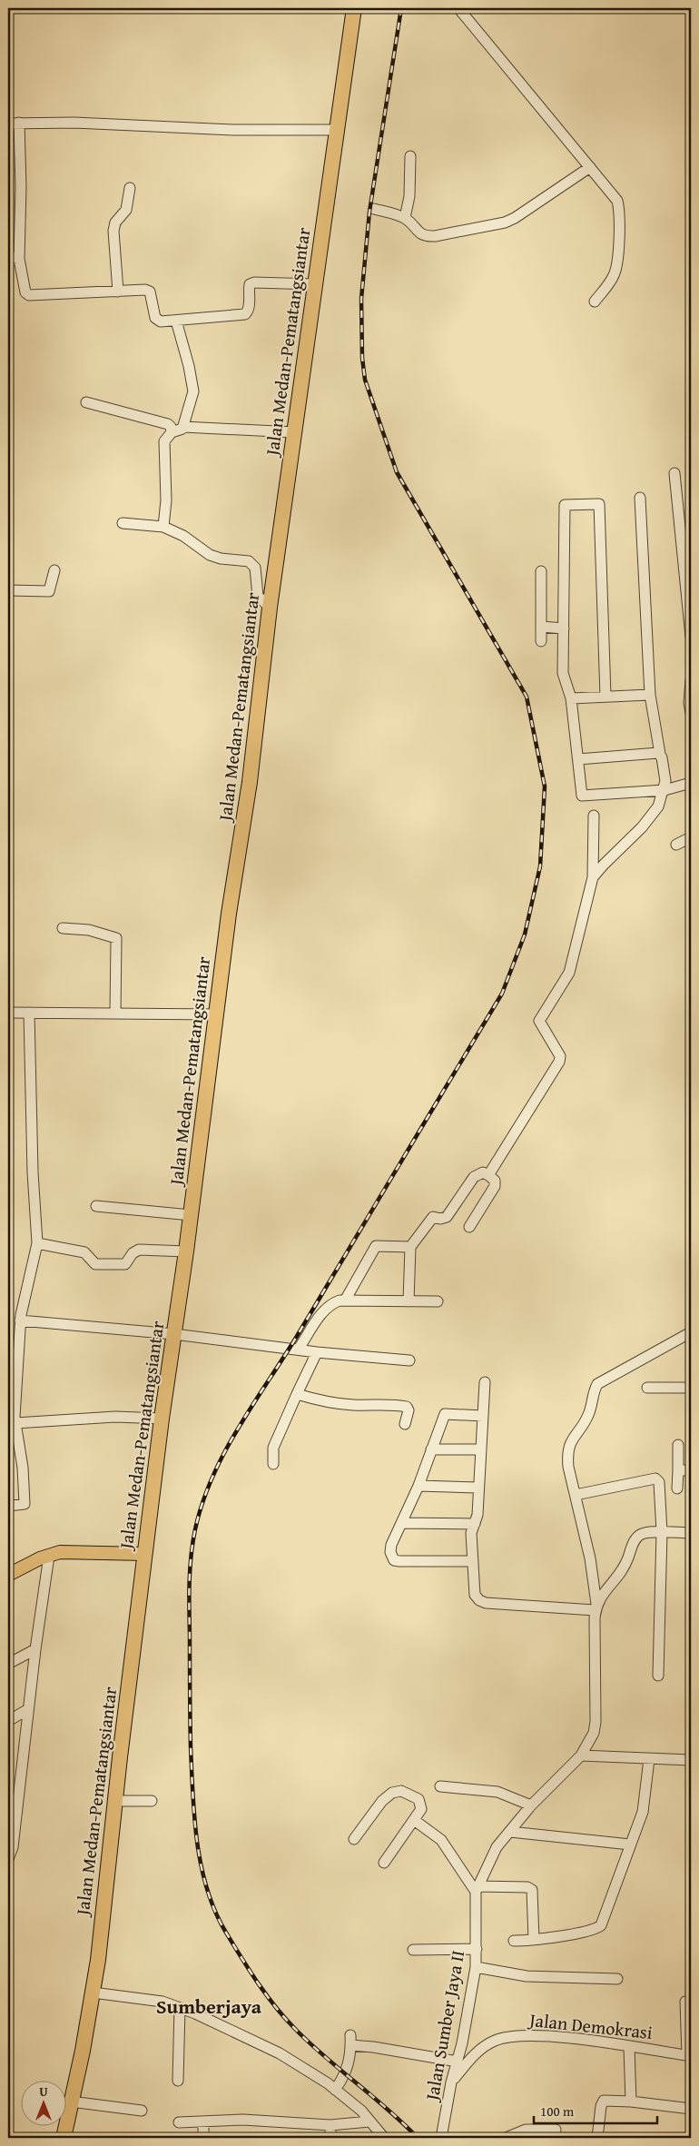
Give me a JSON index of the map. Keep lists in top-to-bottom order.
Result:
{
  "streets": {
    "highway": ["Jalan Medan-Pematangsiantar"],
    "street": ["Jalan Sumber Jaya II", "Jalan Demokrasi"]
  },
  "crossings": [
    ["Jalan Sumber Jaya II", "Jalan Demokrasi"]
  ],
  "districts": ["Sumberjaya"],
  "scale_bar": "100 m",
  "north": "top"
}
